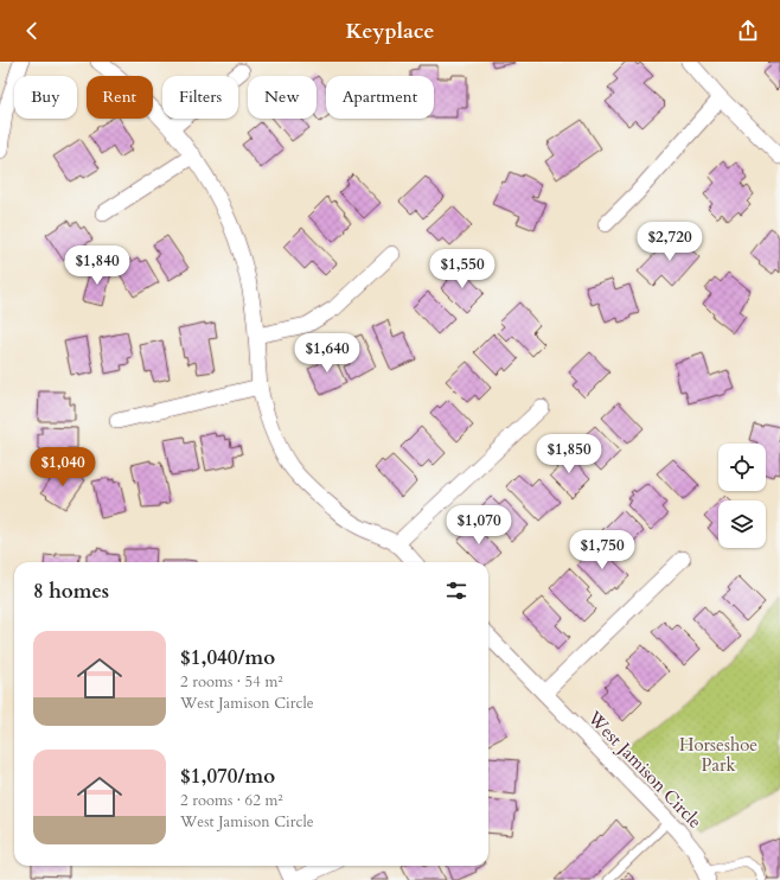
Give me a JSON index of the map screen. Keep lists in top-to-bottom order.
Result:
{
  "streets": {
    "street": ["West Jamison Circle"]
  },
  "parks": ["Horseshoe Park"],
  "page": {
    "header": "Keyplace",
    "chip": [
      "Buy",
      "Rent",
      "Filters",
      "New",
      "Apartment"
    ],
    "price": [
      "$2,720",
      "$1,840",
      "$1,550",
      "$1,640",
      "$1,850",
      "$1,040",
      "$1,070",
      "$1,750"
    ],
    "heading": "8 homes",
    "list": [
      {
        "name": "$1,040/mo",
        "note": "2 rooms · 54 m² · West Jamison Circle"
      },
      {
        "name": "$1,070/mo",
        "note": "2 rooms · 62 m² · West Jamison Circle"
      }
    ]
  }
}
